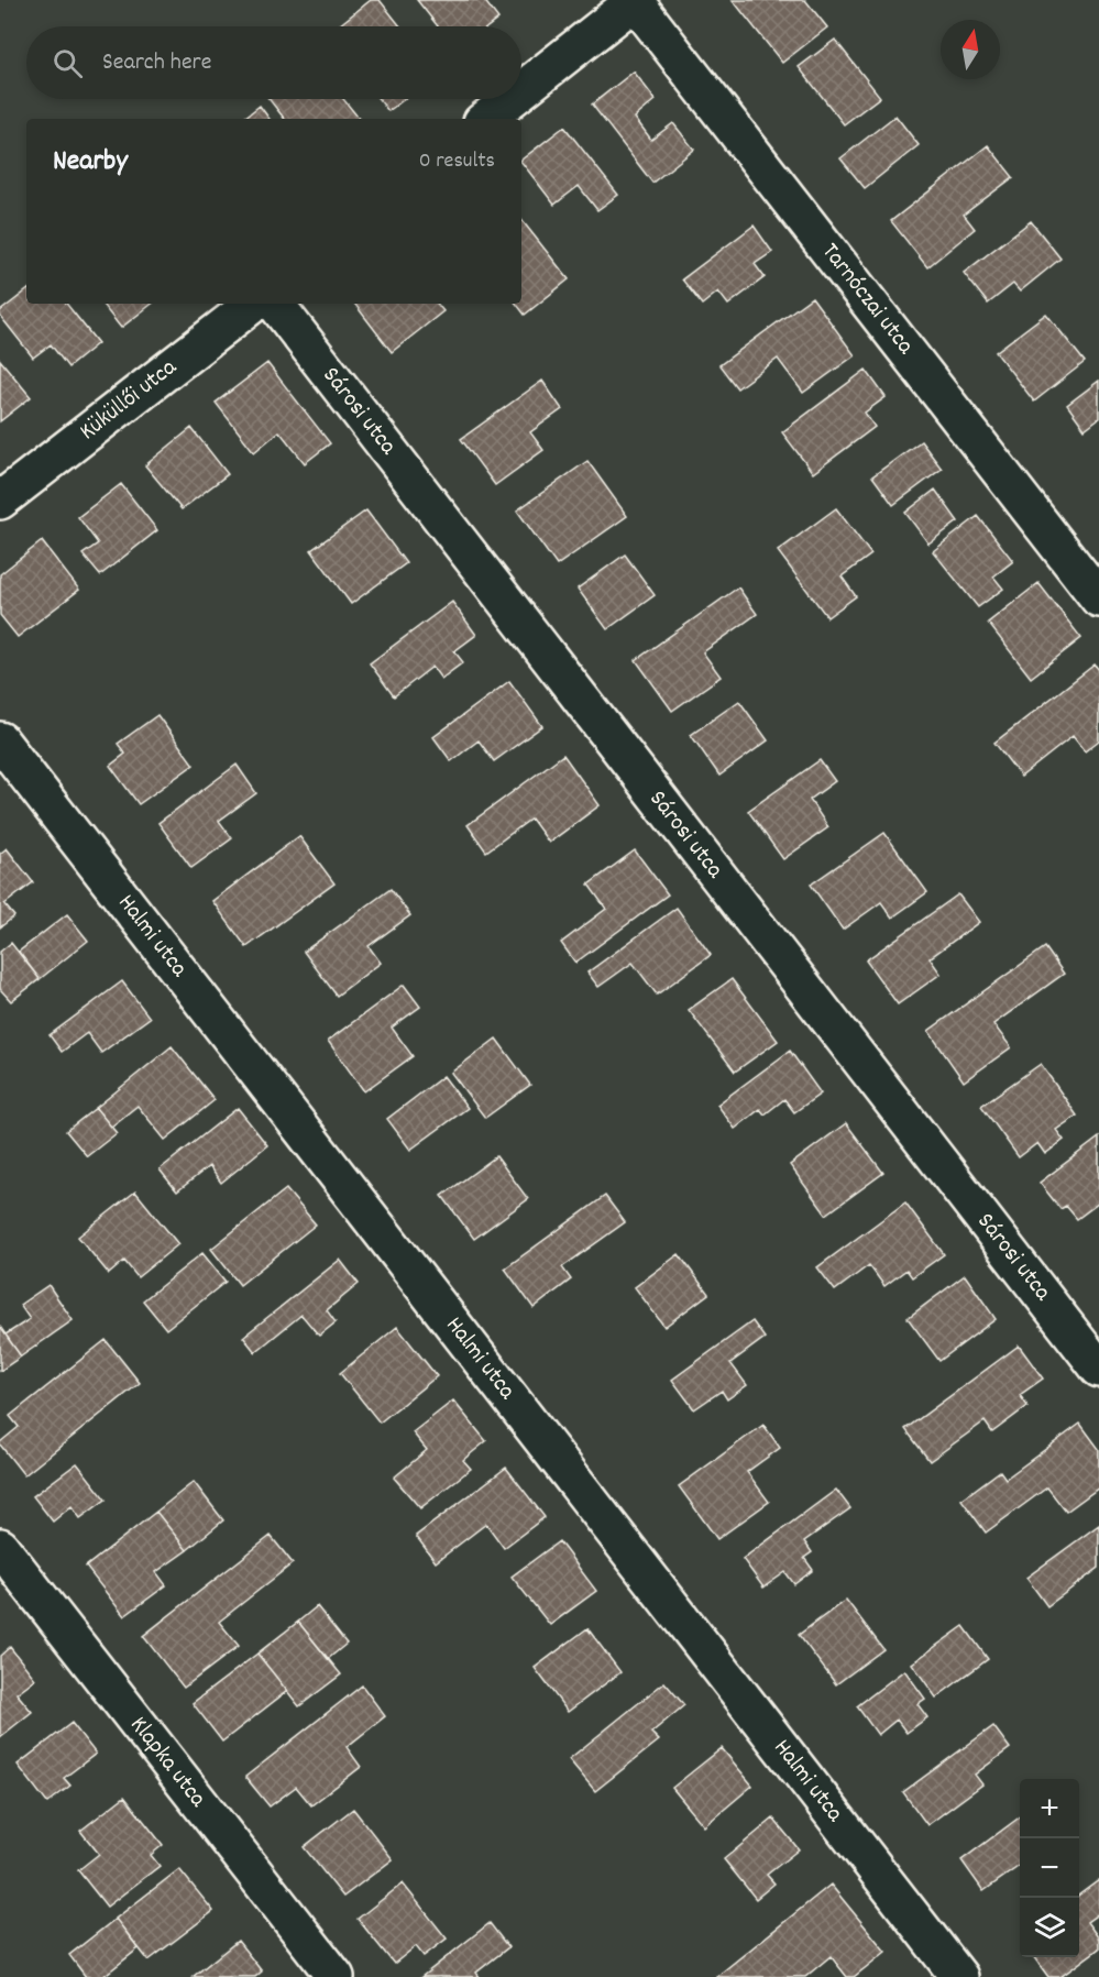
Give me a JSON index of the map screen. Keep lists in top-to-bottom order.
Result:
{
  "streets": {
    "street": [
      "Tarnóczai utca",
      "Küküllői utca",
      "Sárosi utca",
      "Halmi utca",
      "Klapka utca"
    ]
  },
  "north": "top",
  "page": {
    "search": "Search here",
    "heading": ["Nearby", "0 results"],
    "map_buttons": ["+", "−"]
  }
}
